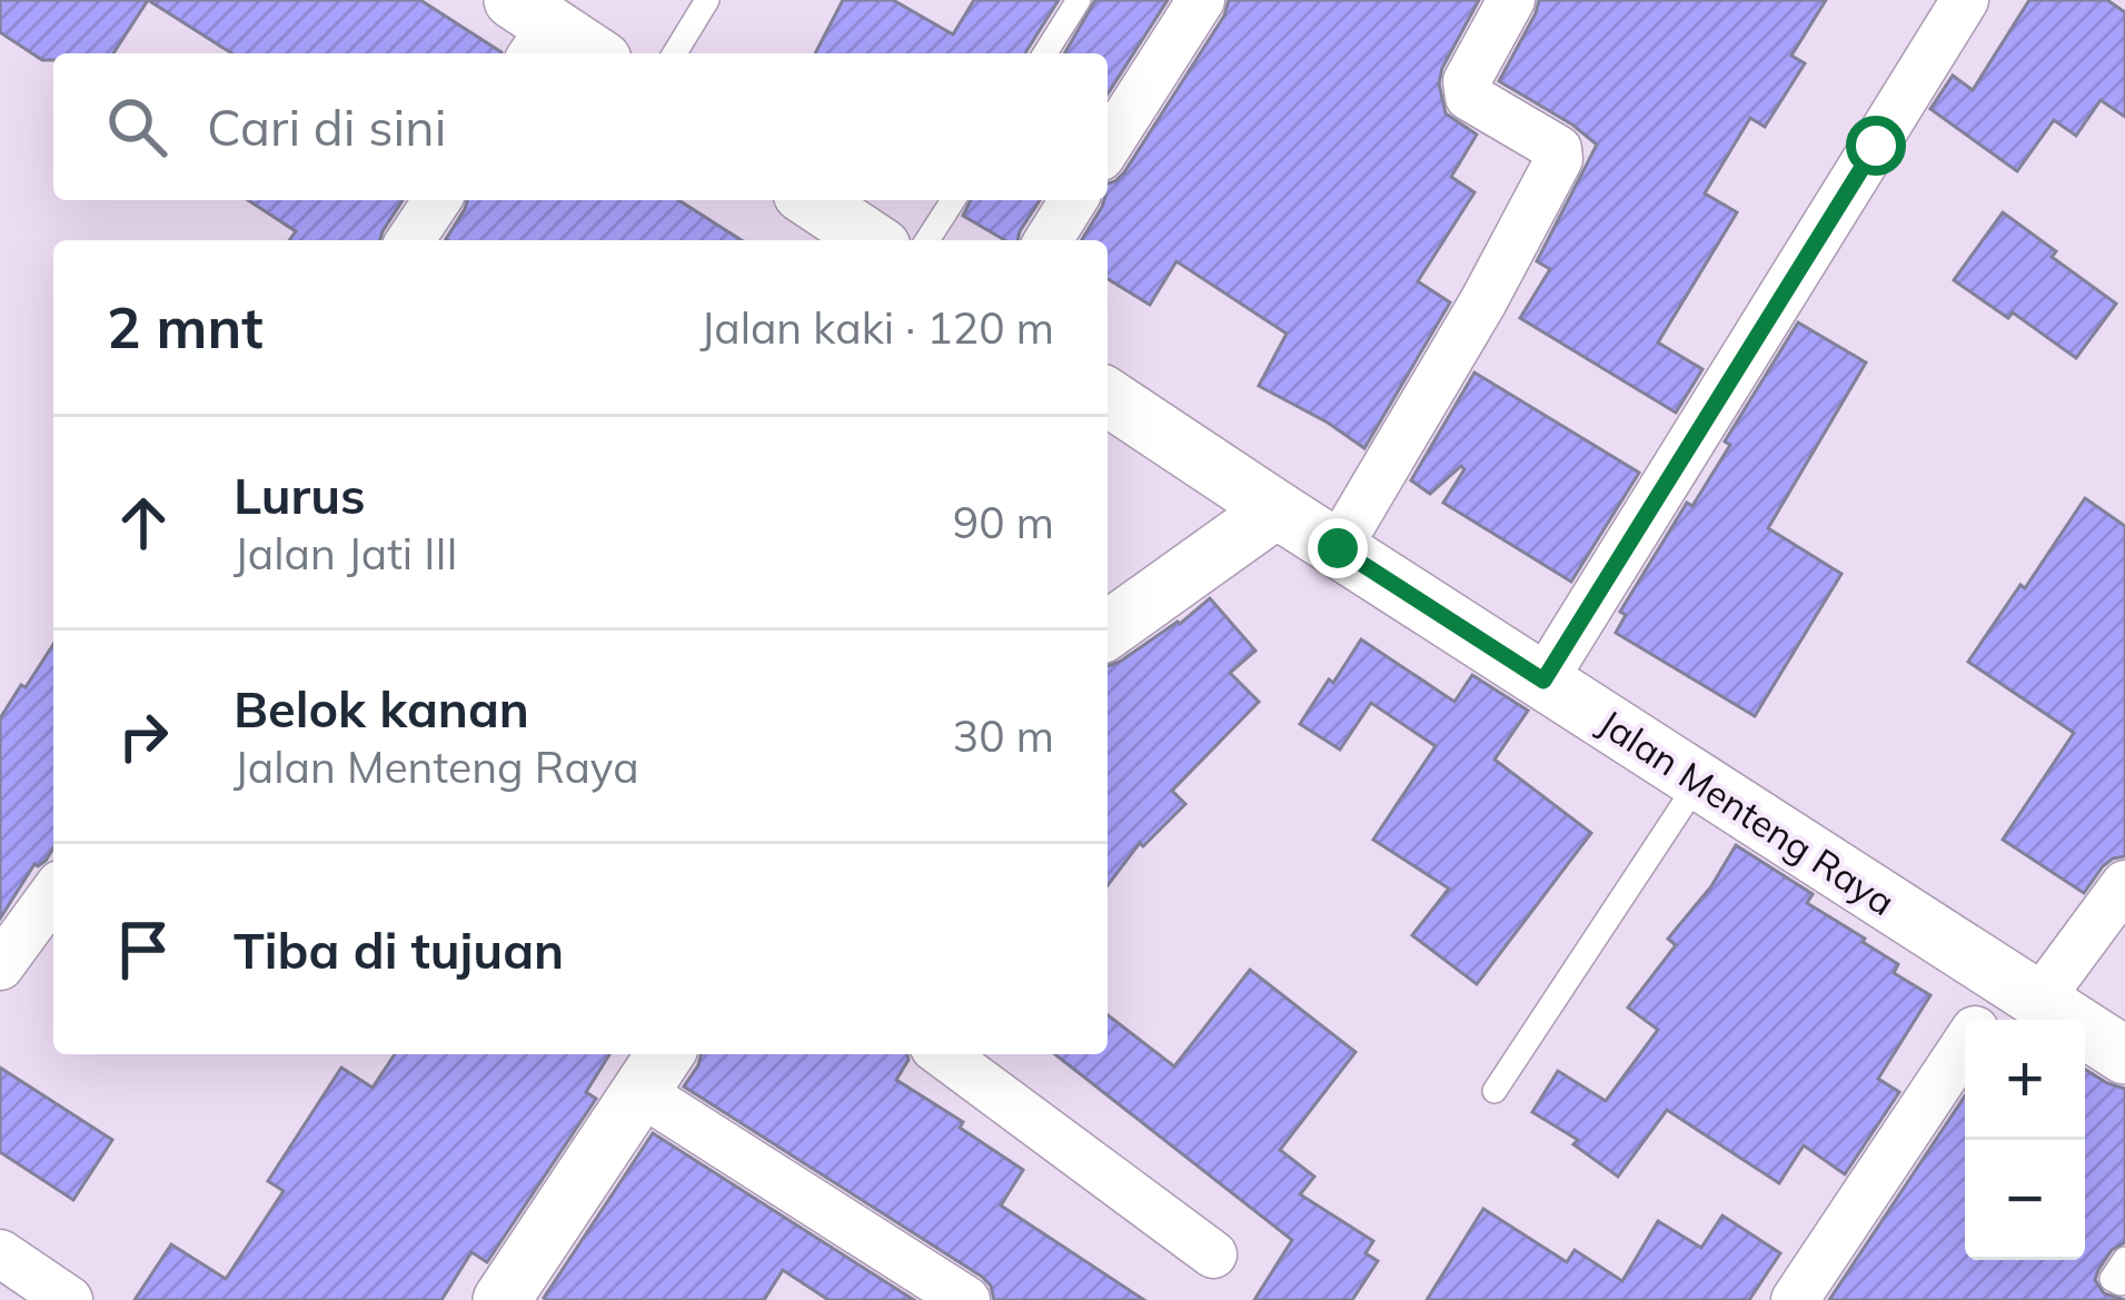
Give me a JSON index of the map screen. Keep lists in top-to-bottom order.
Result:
{
  "streets": {
    "street": ["Jalan Menteng Raya"]
  },
  "page": {
    "search": "Cari di sini",
    "heading": ["2 mnt", "Jalan kaki · 120 m"],
    "list": [
      ["Lurus", "Jalan Jati III", "90 m"],
      ["Belok kanan", "Jalan Menteng Raya", "30 m"],
      "Tiba di tujuan"
    ],
    "map_buttons": ["+", "−"]
  }
}
